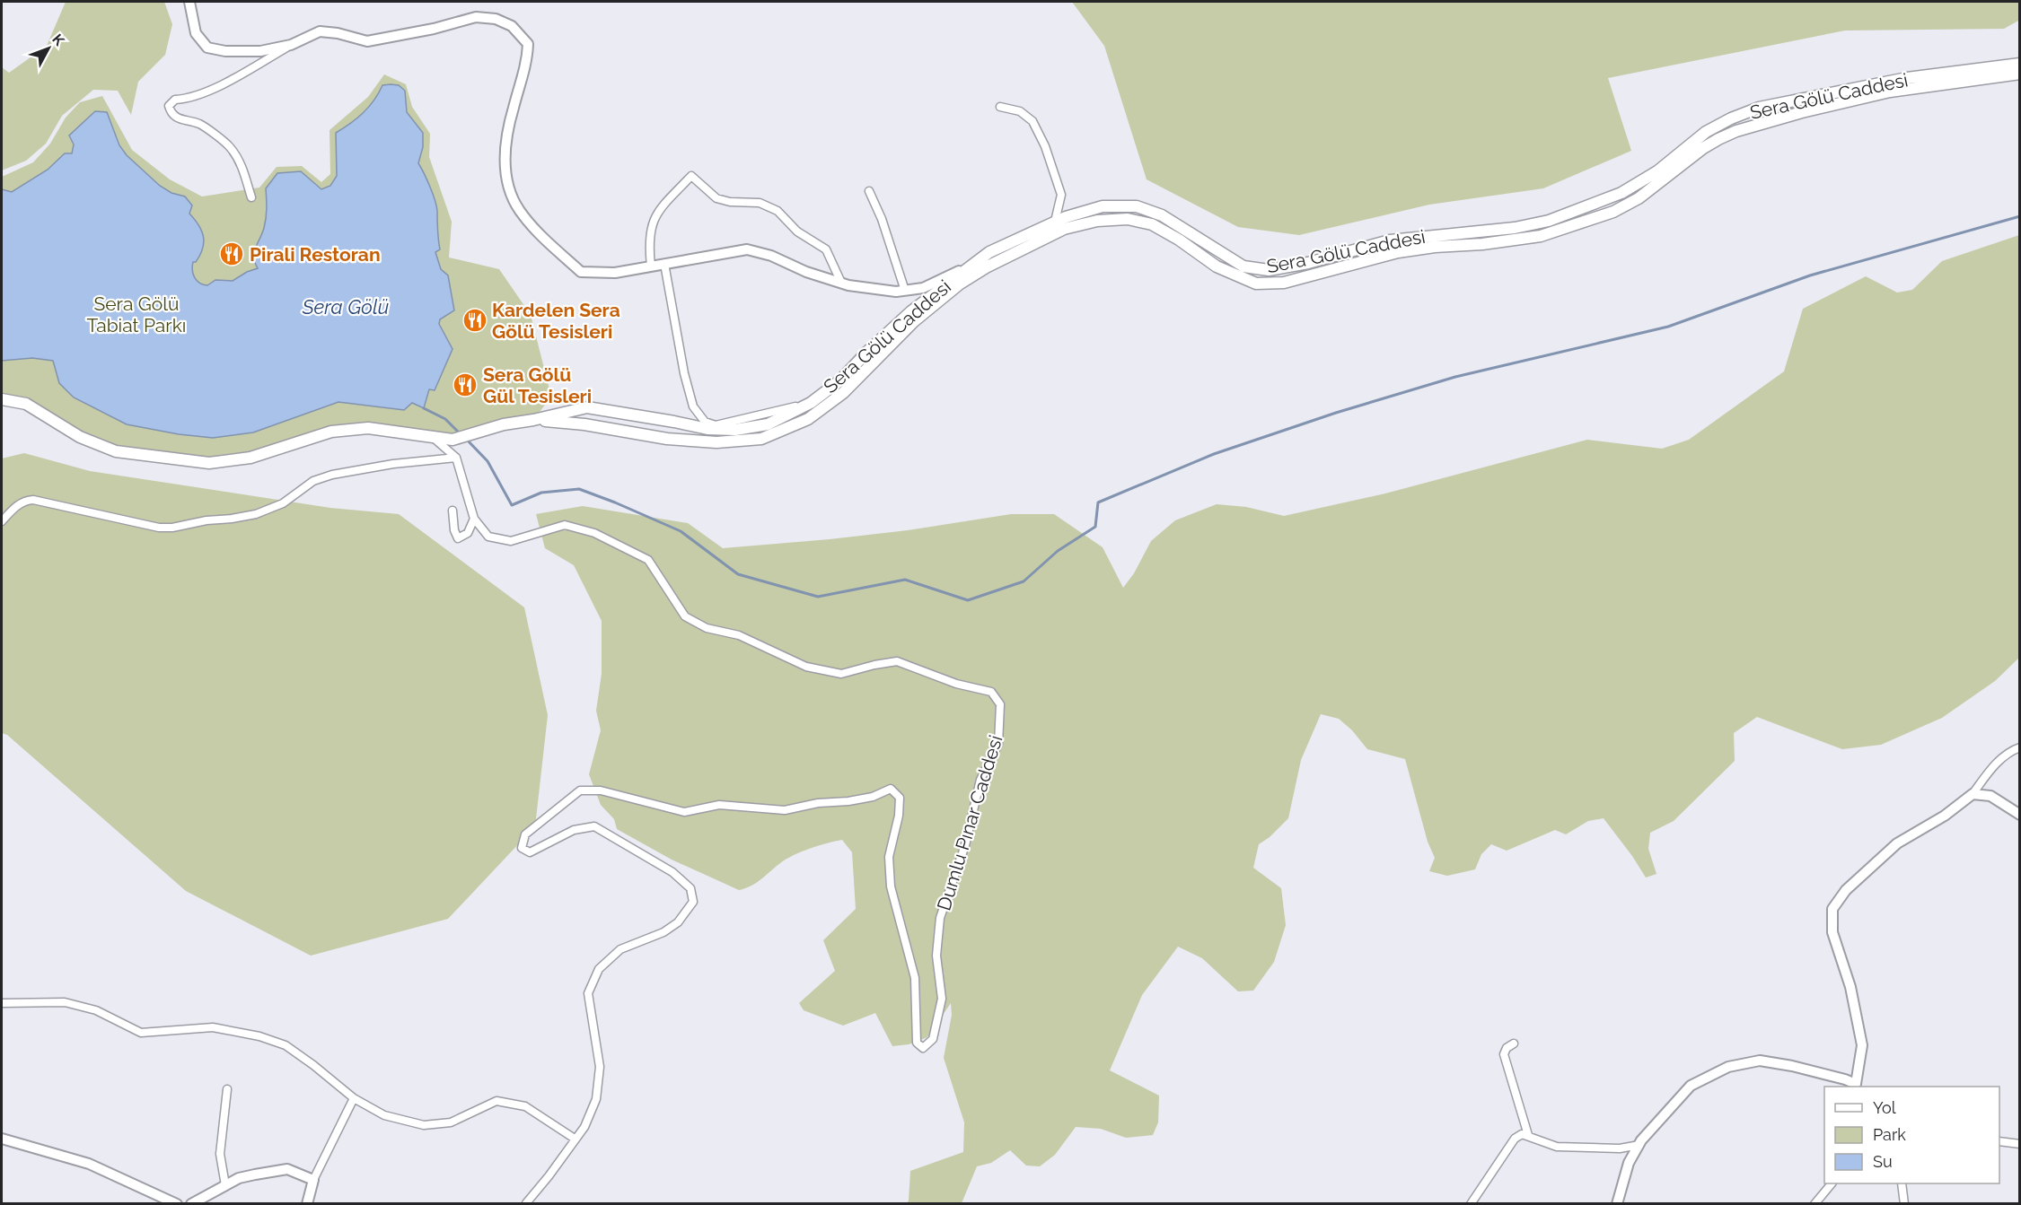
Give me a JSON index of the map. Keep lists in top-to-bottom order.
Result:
{
  "streets": {
    "main road": ["Sera Gölü Caddesi"],
    "street": ["Dumlu Pınar Caddesi"]
  },
  "water": ["Sera Gölü"],
  "parks": ["Sera Gölü Tabiat Parkı"],
  "places": {
    "restaurant": ["Pirali Restoran", "Kardelen Sera Gölü Tesisleri", "Sera Gölü Gül Tesisleri"]
  },
  "legend": ["Yol", "Park", "Su"],
  "north": "top right"
}
